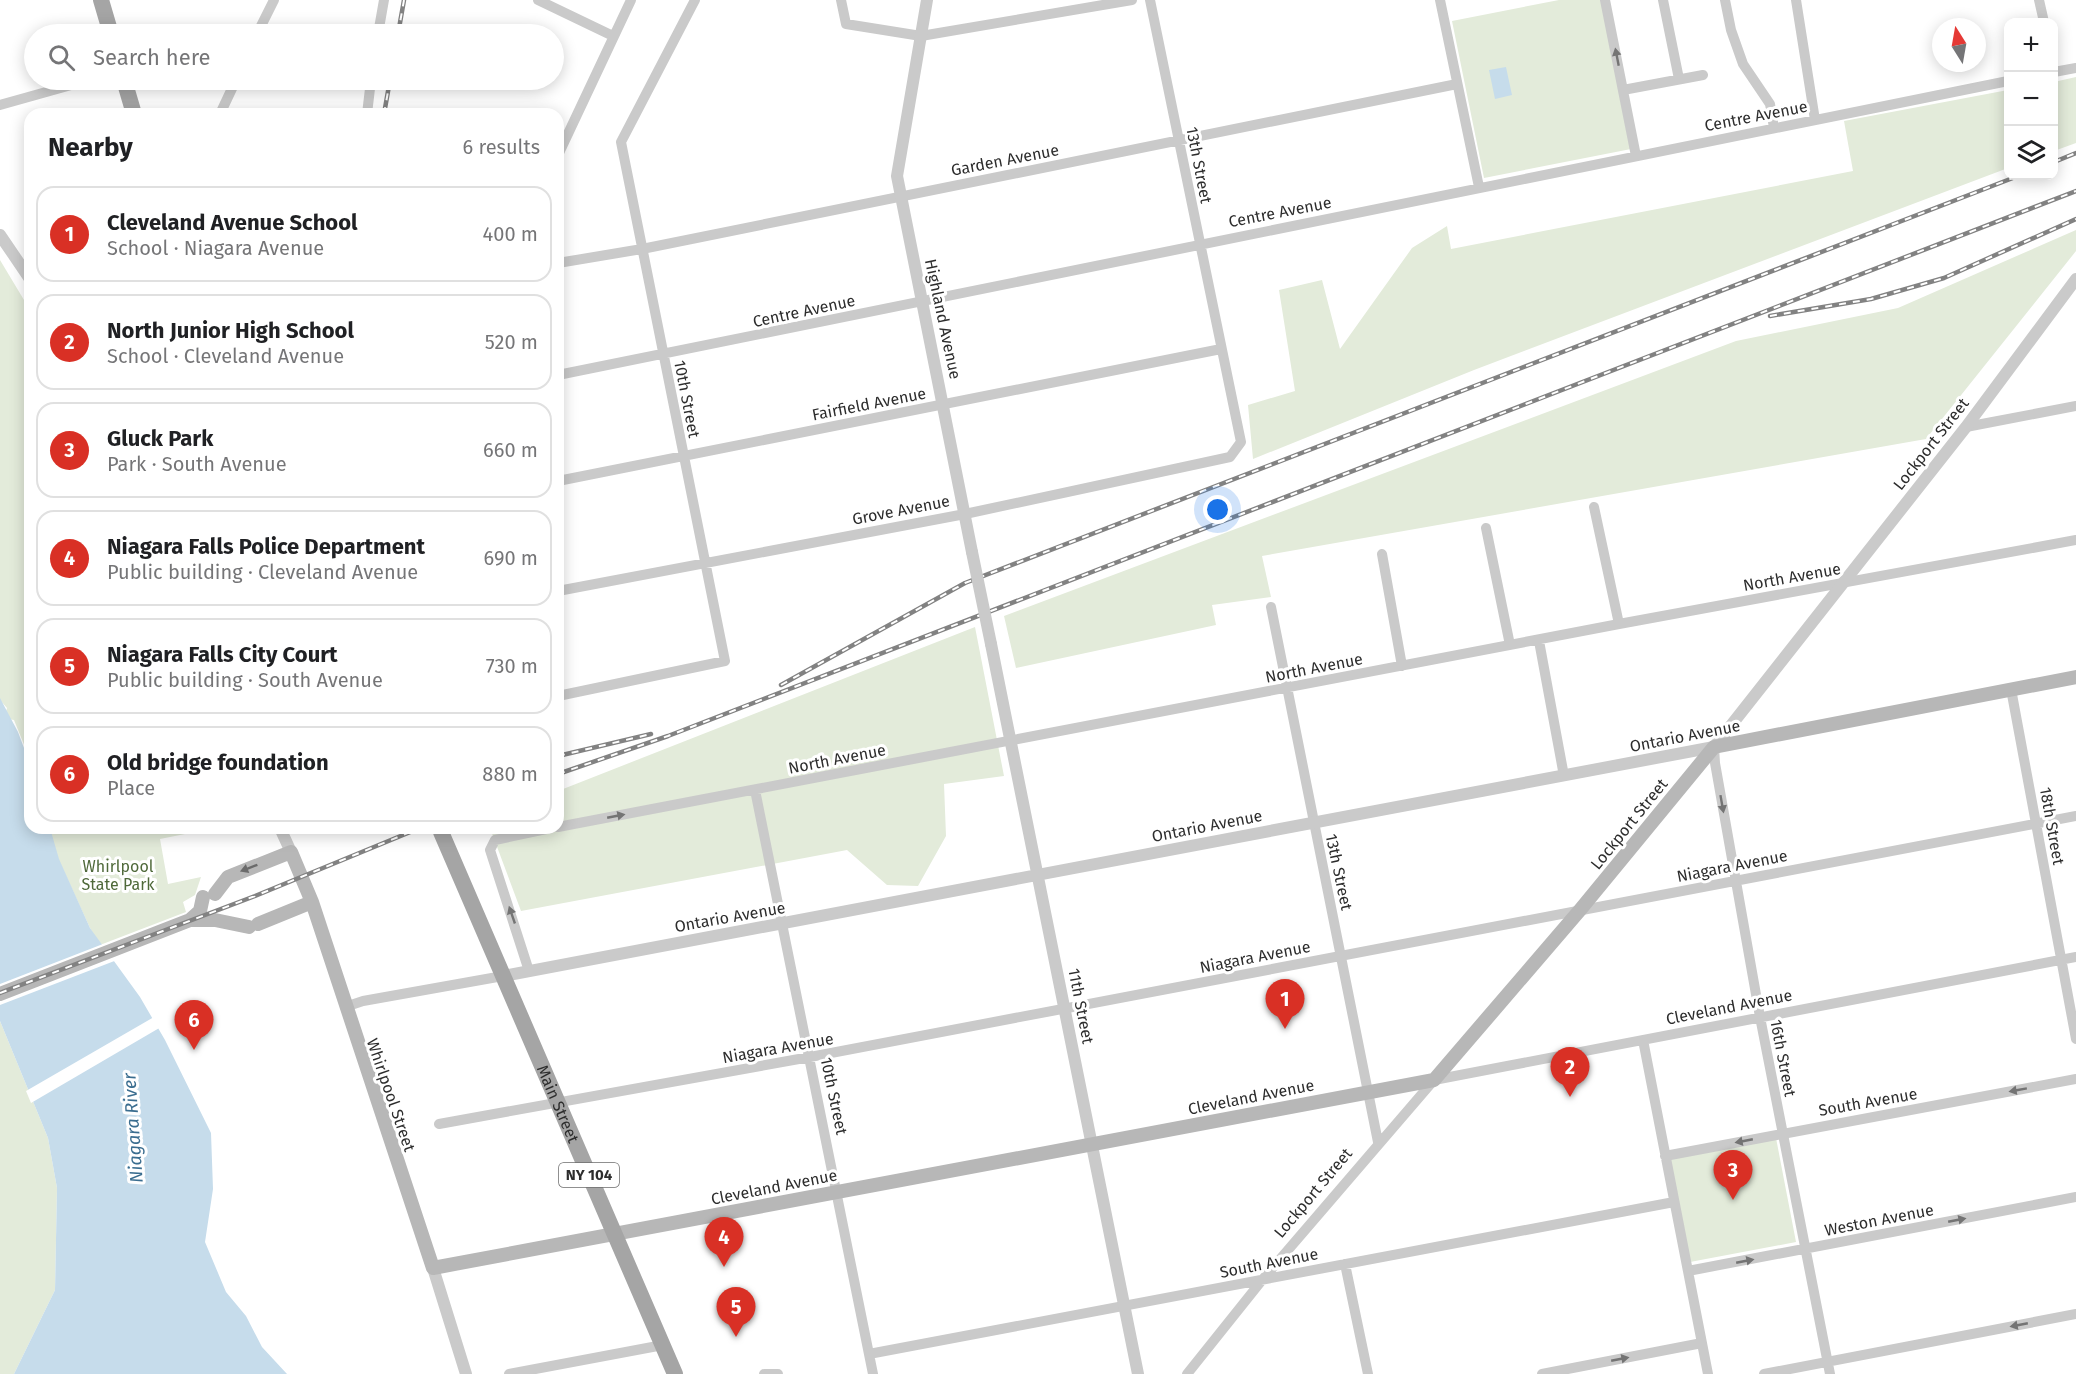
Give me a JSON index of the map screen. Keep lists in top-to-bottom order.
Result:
{
  "streets": {
    "main road": [
      "Lockport Street",
      "Ontario Avenue",
      "Cleveland Avenue",
      "Whirlpool Street",
      "Main Street",
      "NY 104"
    ],
    "street": [
      "Centre Avenue",
      "Garden Avenue",
      "13th Street",
      "Highland Avenue",
      "10th Street",
      "Fairfield Avenue",
      "Grove Avenue",
      "North Avenue",
      "18th Street",
      "Niagara Avenue",
      "11th Street",
      "16th Street",
      "South Avenue",
      "Weston Avenue"
    ]
  },
  "crossings": [
    ["Centre Avenue", "13th Street"],
    ["Centre Avenue", "Highland Avenue"],
    ["Centre Avenue", "10th Street"],
    ["Garden Avenue", "13th Street"],
    ["Garden Avenue", "Highland Avenue"],
    ["Garden Avenue", "10th Street"],
    ["13th Street", "Fairfield Avenue"],
    ["13th Street", "Lockport Street"],
    ["13th Street", "Grove Avenue"],
    ["13th Street", "North Avenue"],
    ["13th Street", "Ontario Avenue"],
    ["13th Street", "Niagara Avenue"],
    ["13th Street", "Cleveland Avenue"],
    ["Highland Avenue", "Fairfield Avenue"],
    ["Highland Avenue", "Grove Avenue"],
    ["Highland Avenue", "11th Street"],
    ["10th Street", "Fairfield Avenue"],
    ["10th Street", "Grove Avenue"],
    ["10th Street", "North Avenue"],
    ["10th Street", "Ontario Avenue"],
    ["10th Street", "Niagara Avenue"],
    ["10th Street", "Cleveland Avenue"],
    ["10th Street", "South Avenue"],
    ["Lockport Street", "North Avenue"],
    ["Lockport Street", "Ontario Avenue"],
    ["Lockport Street", "Niagara Avenue"],
    ["Lockport Street", "Cleveland Avenue"],
    ["Lockport Street", "16th Street"],
    ["Lockport Street", "South Avenue"],
    ["North Avenue", "11th Street"],
    ["Ontario Avenue", "18th Street"],
    ["Ontario Avenue", "11th Street"],
    ["Ontario Avenue", "16th Street"],
    ["Ontario Avenue", "Whirlpool Street"],
    ["Ontario Avenue", "Main Street"],
    ["18th Street", "Niagara Avenue"],
    ["18th Street", "Cleveland Avenue"],
    ["Niagara Avenue", "11th Street"],
    ["Niagara Avenue", "16th Street"],
    ["Niagara Avenue", "Main Street"],
    ["11th Street", "Cleveland Avenue"],
    ["11th Street", "South Avenue"],
    ["Cleveland Avenue", "16th Street"],
    ["Cleveland Avenue", "Whirlpool Street"],
    ["Cleveland Avenue", "Main Street"],
    ["16th Street", "South Avenue"],
    ["16th Street", "Weston Avenue"]
  ],
  "one_way": ["Weston Avenue"],
  "water": ["Niagara River"],
  "parks": ["Whirlpool State Park"],
  "north": "top",
  "page": {
    "map_buttons": ["+", "−"],
    "search": "Search here",
    "heading": ["Nearby", "6 results"],
    "list": [
      {
        "mark": "1",
        "name": "Cleveland Avenue School",
        "note": "School · Niagara Avenue",
        "value": "400 m"
      },
      {
        "mark": "2",
        "name": "North Junior High School",
        "note": "School · Cleveland Avenue",
        "value": "520 m"
      },
      {
        "mark": "3",
        "name": "Gluck Park",
        "note": "Park · South Avenue",
        "value": "660 m"
      },
      {
        "mark": "4",
        "name": "Niagara Falls Police Department",
        "note": "Public building · Cleveland Avenue",
        "value": "690 m"
      },
      {
        "mark": "5",
        "name": "Niagara Falls City Court",
        "note": "Public building · South Avenue",
        "value": "730 m"
      },
      {
        "mark": "6",
        "name": "Old bridge foundation",
        "note": "Place",
        "value": "880 m"
      }
    ],
    "pins": [
      "1",
      "6",
      "2",
      "3",
      "4",
      "5"
    ]
  }
}
